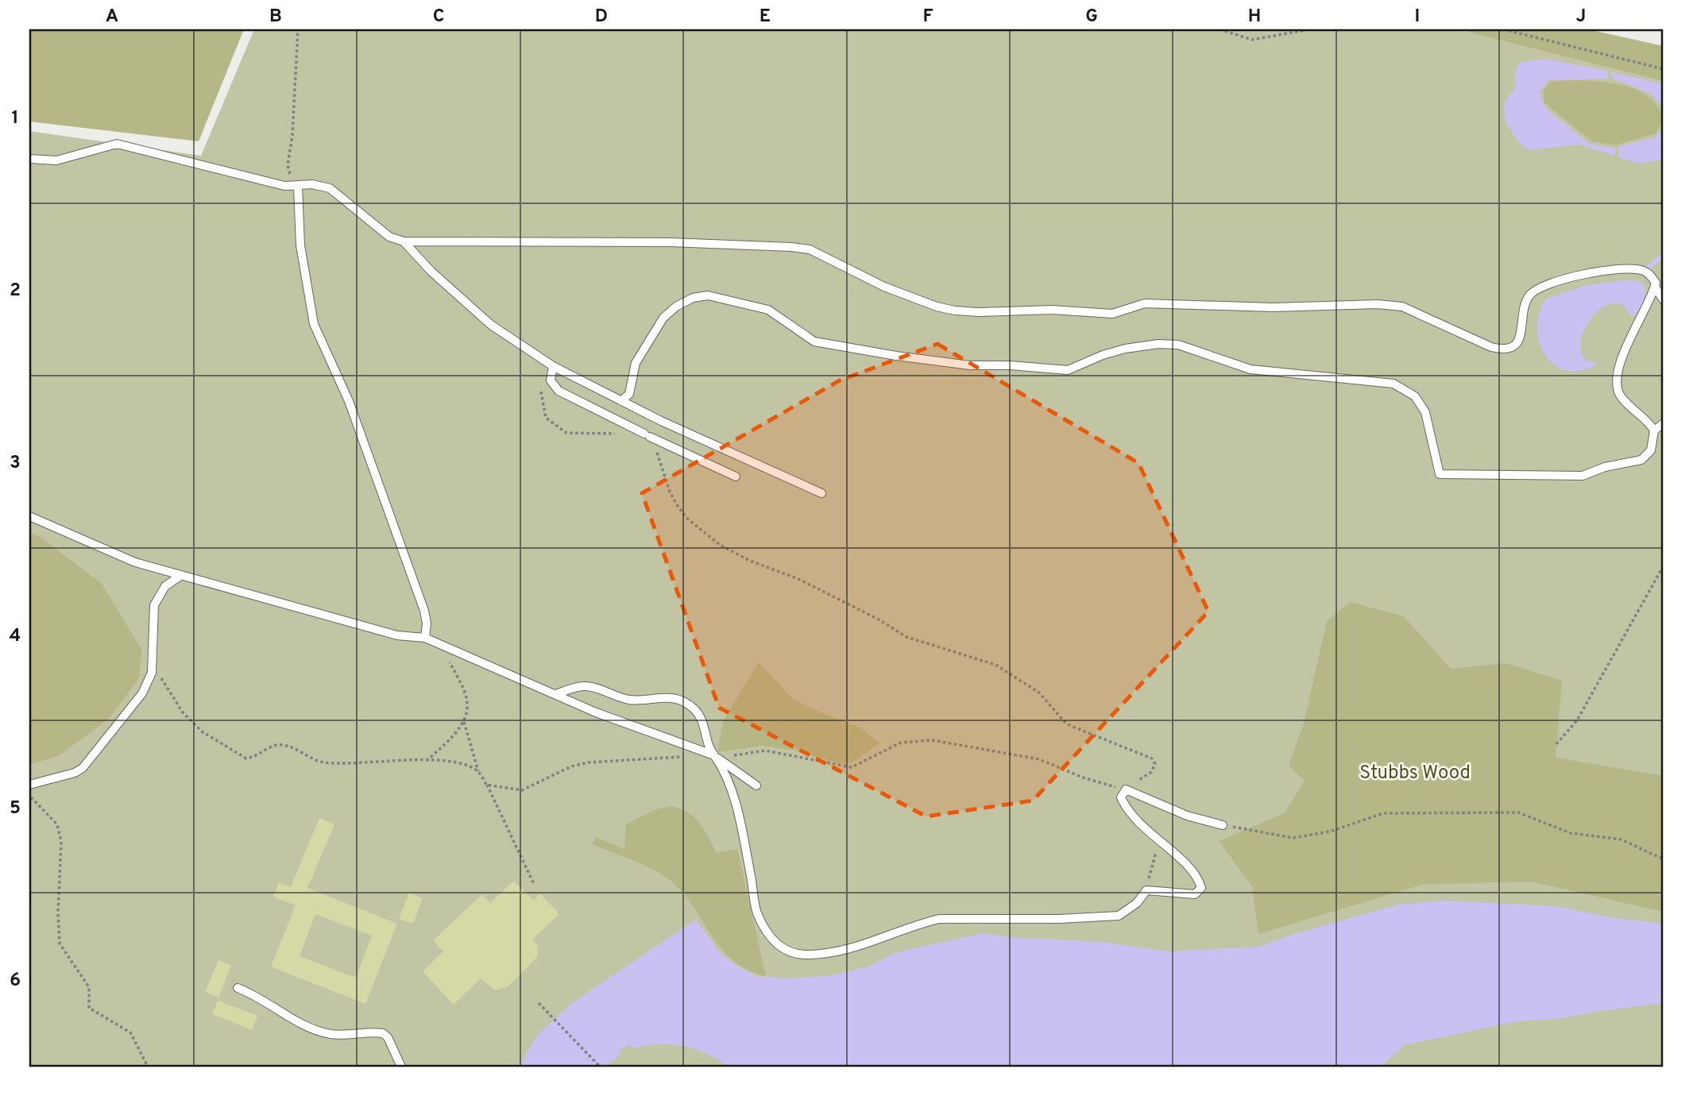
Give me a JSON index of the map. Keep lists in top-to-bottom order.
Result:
{
  "parks": ["Stubbs Wood"],
  "grid": {
    "columns": [
      "A",
      "B",
      "C",
      "D",
      "E",
      "F",
      "G",
      "H",
      "I",
      "J"
    ],
    "rows": [
      "1",
      "2",
      "3",
      "4",
      "5",
      "6"
    ]
  }
}
